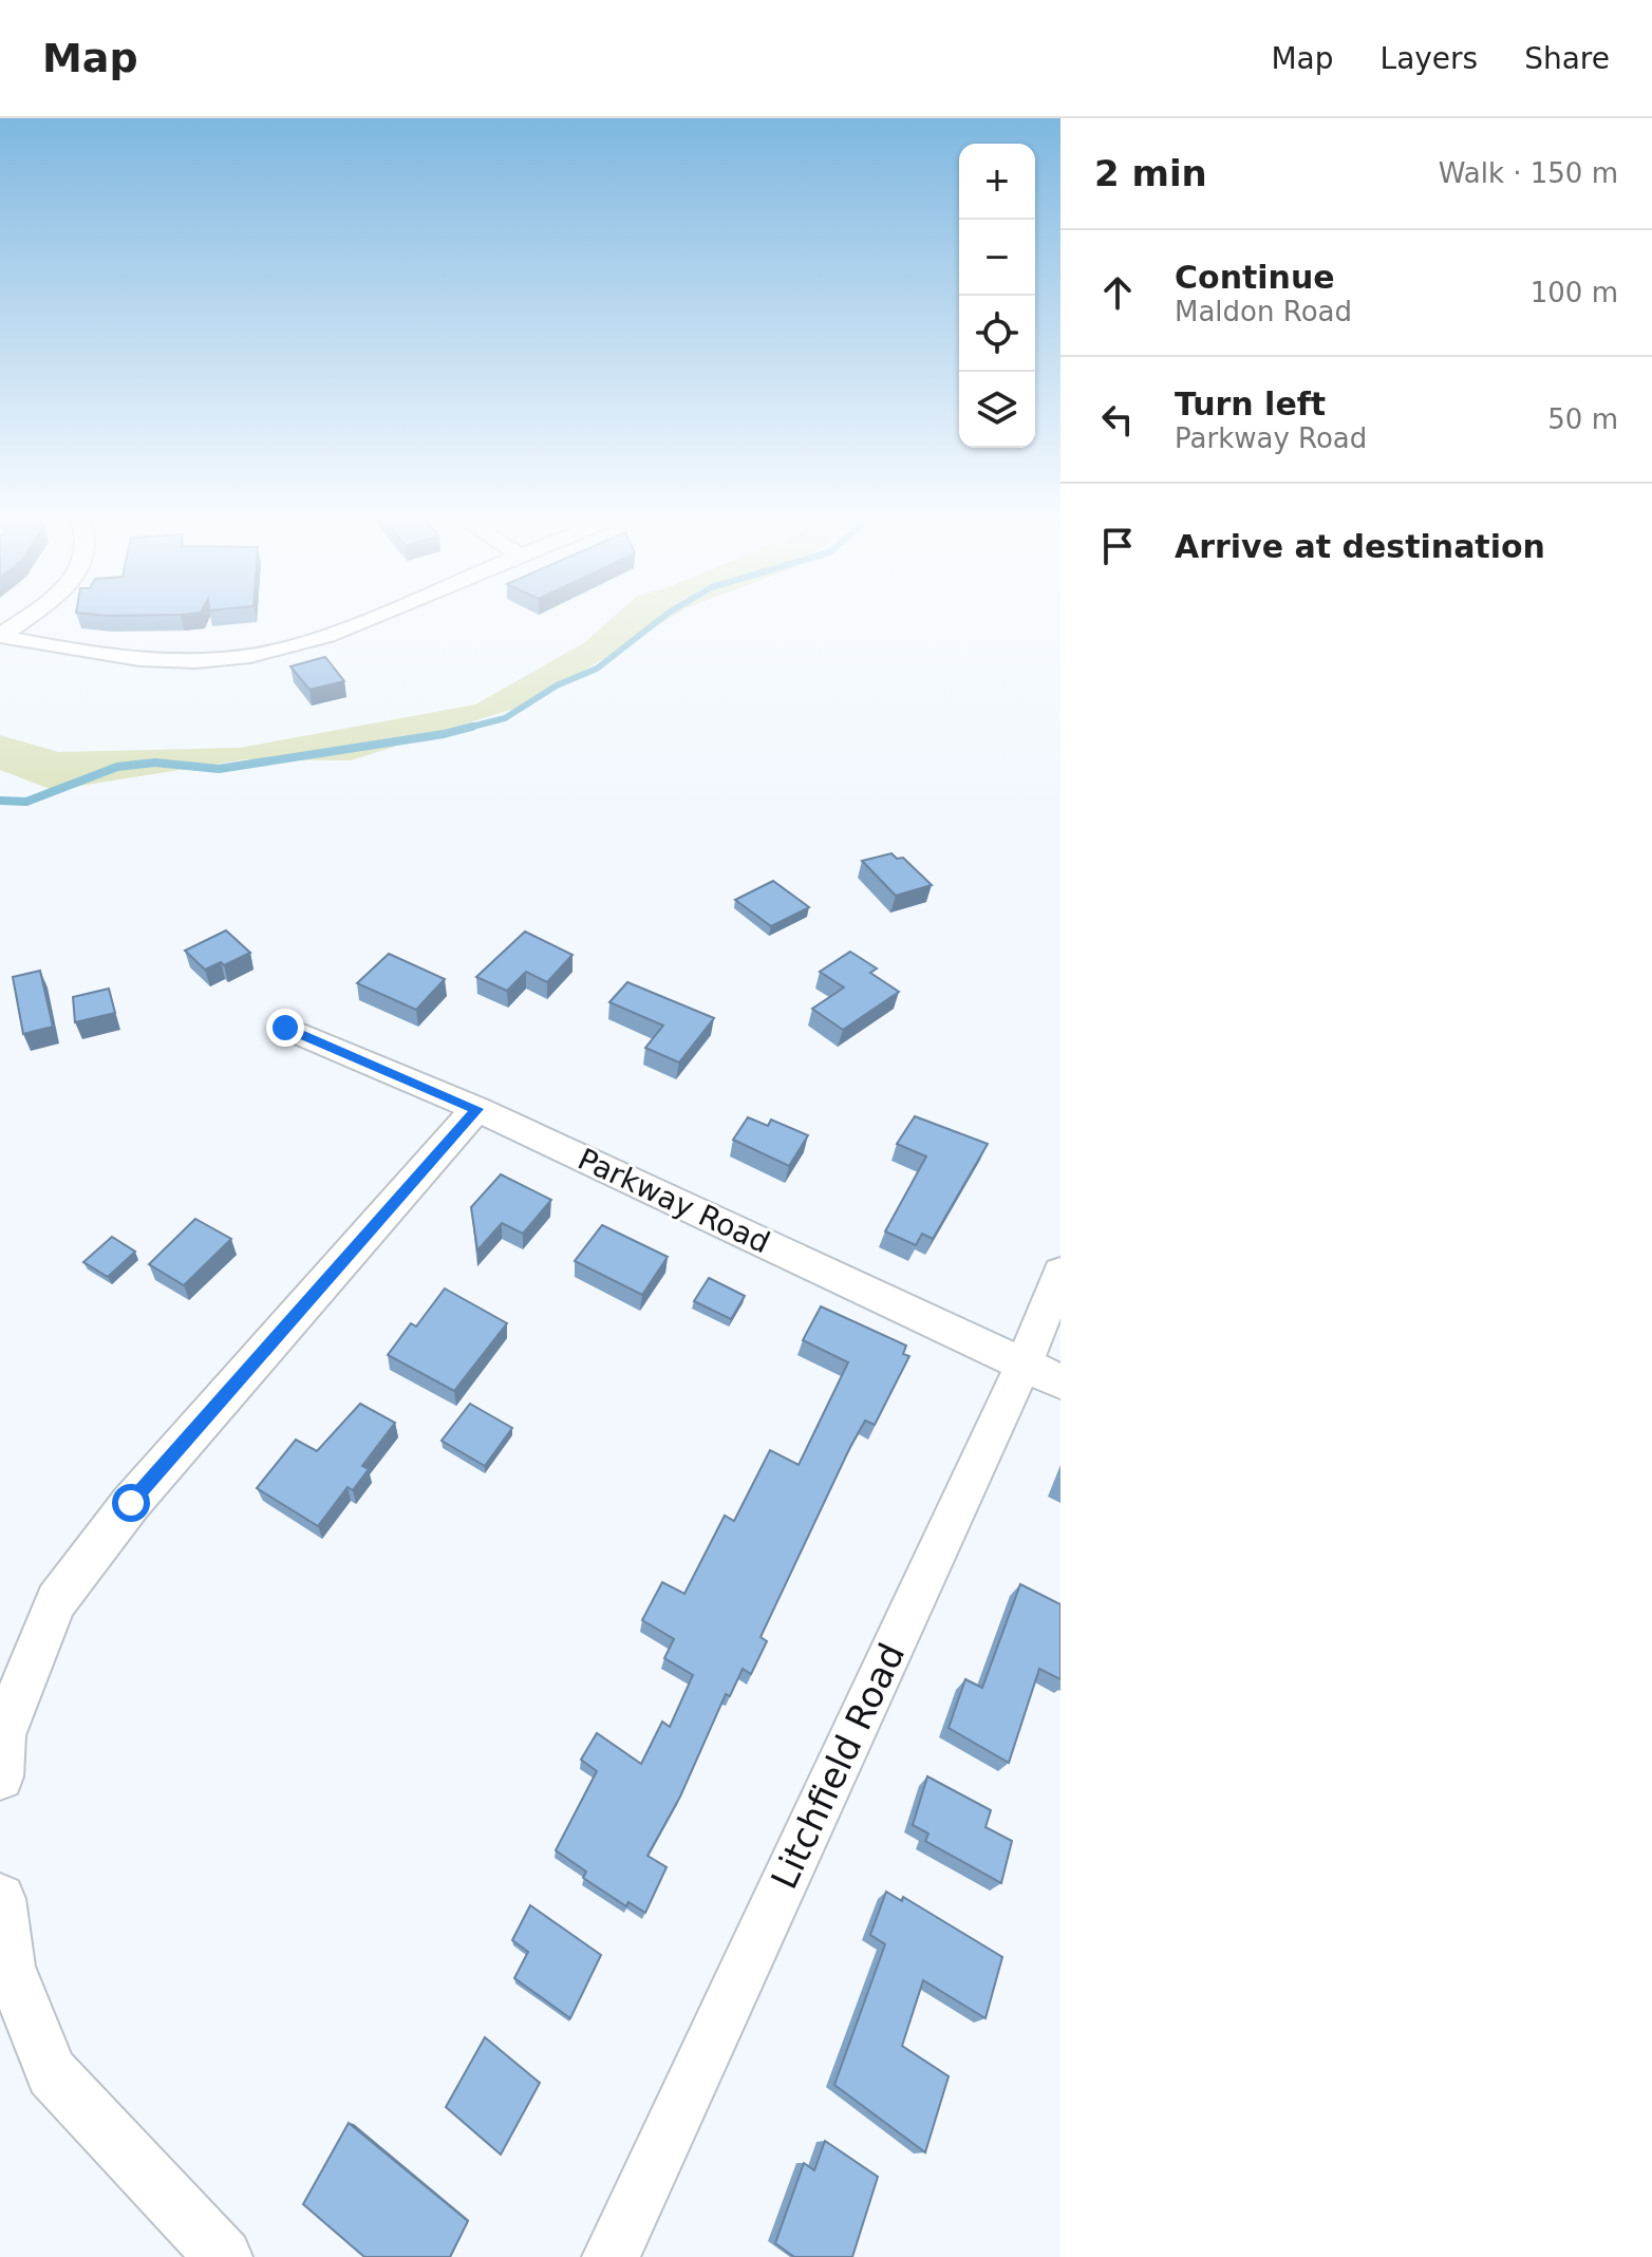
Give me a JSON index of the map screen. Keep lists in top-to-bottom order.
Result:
{
  "streets": {
    "street": ["Parkway Road", "Litchfield Road"]
  },
  "crossings": [
    ["Parkway Road", "Litchfield Road"]
  ],
  "page": {
    "header": "Map",
    "nav": ["Map", "Layers", "Share"],
    "heading": ["2 min", "Walk · 150 m"],
    "map_buttons": ["+", "−"],
    "list": [
      ["Continue", "Maldon Road", "100 m"],
      ["Turn left", "Parkway Road", "50 m"],
      "Arrive at destination"
    ]
  }
}
